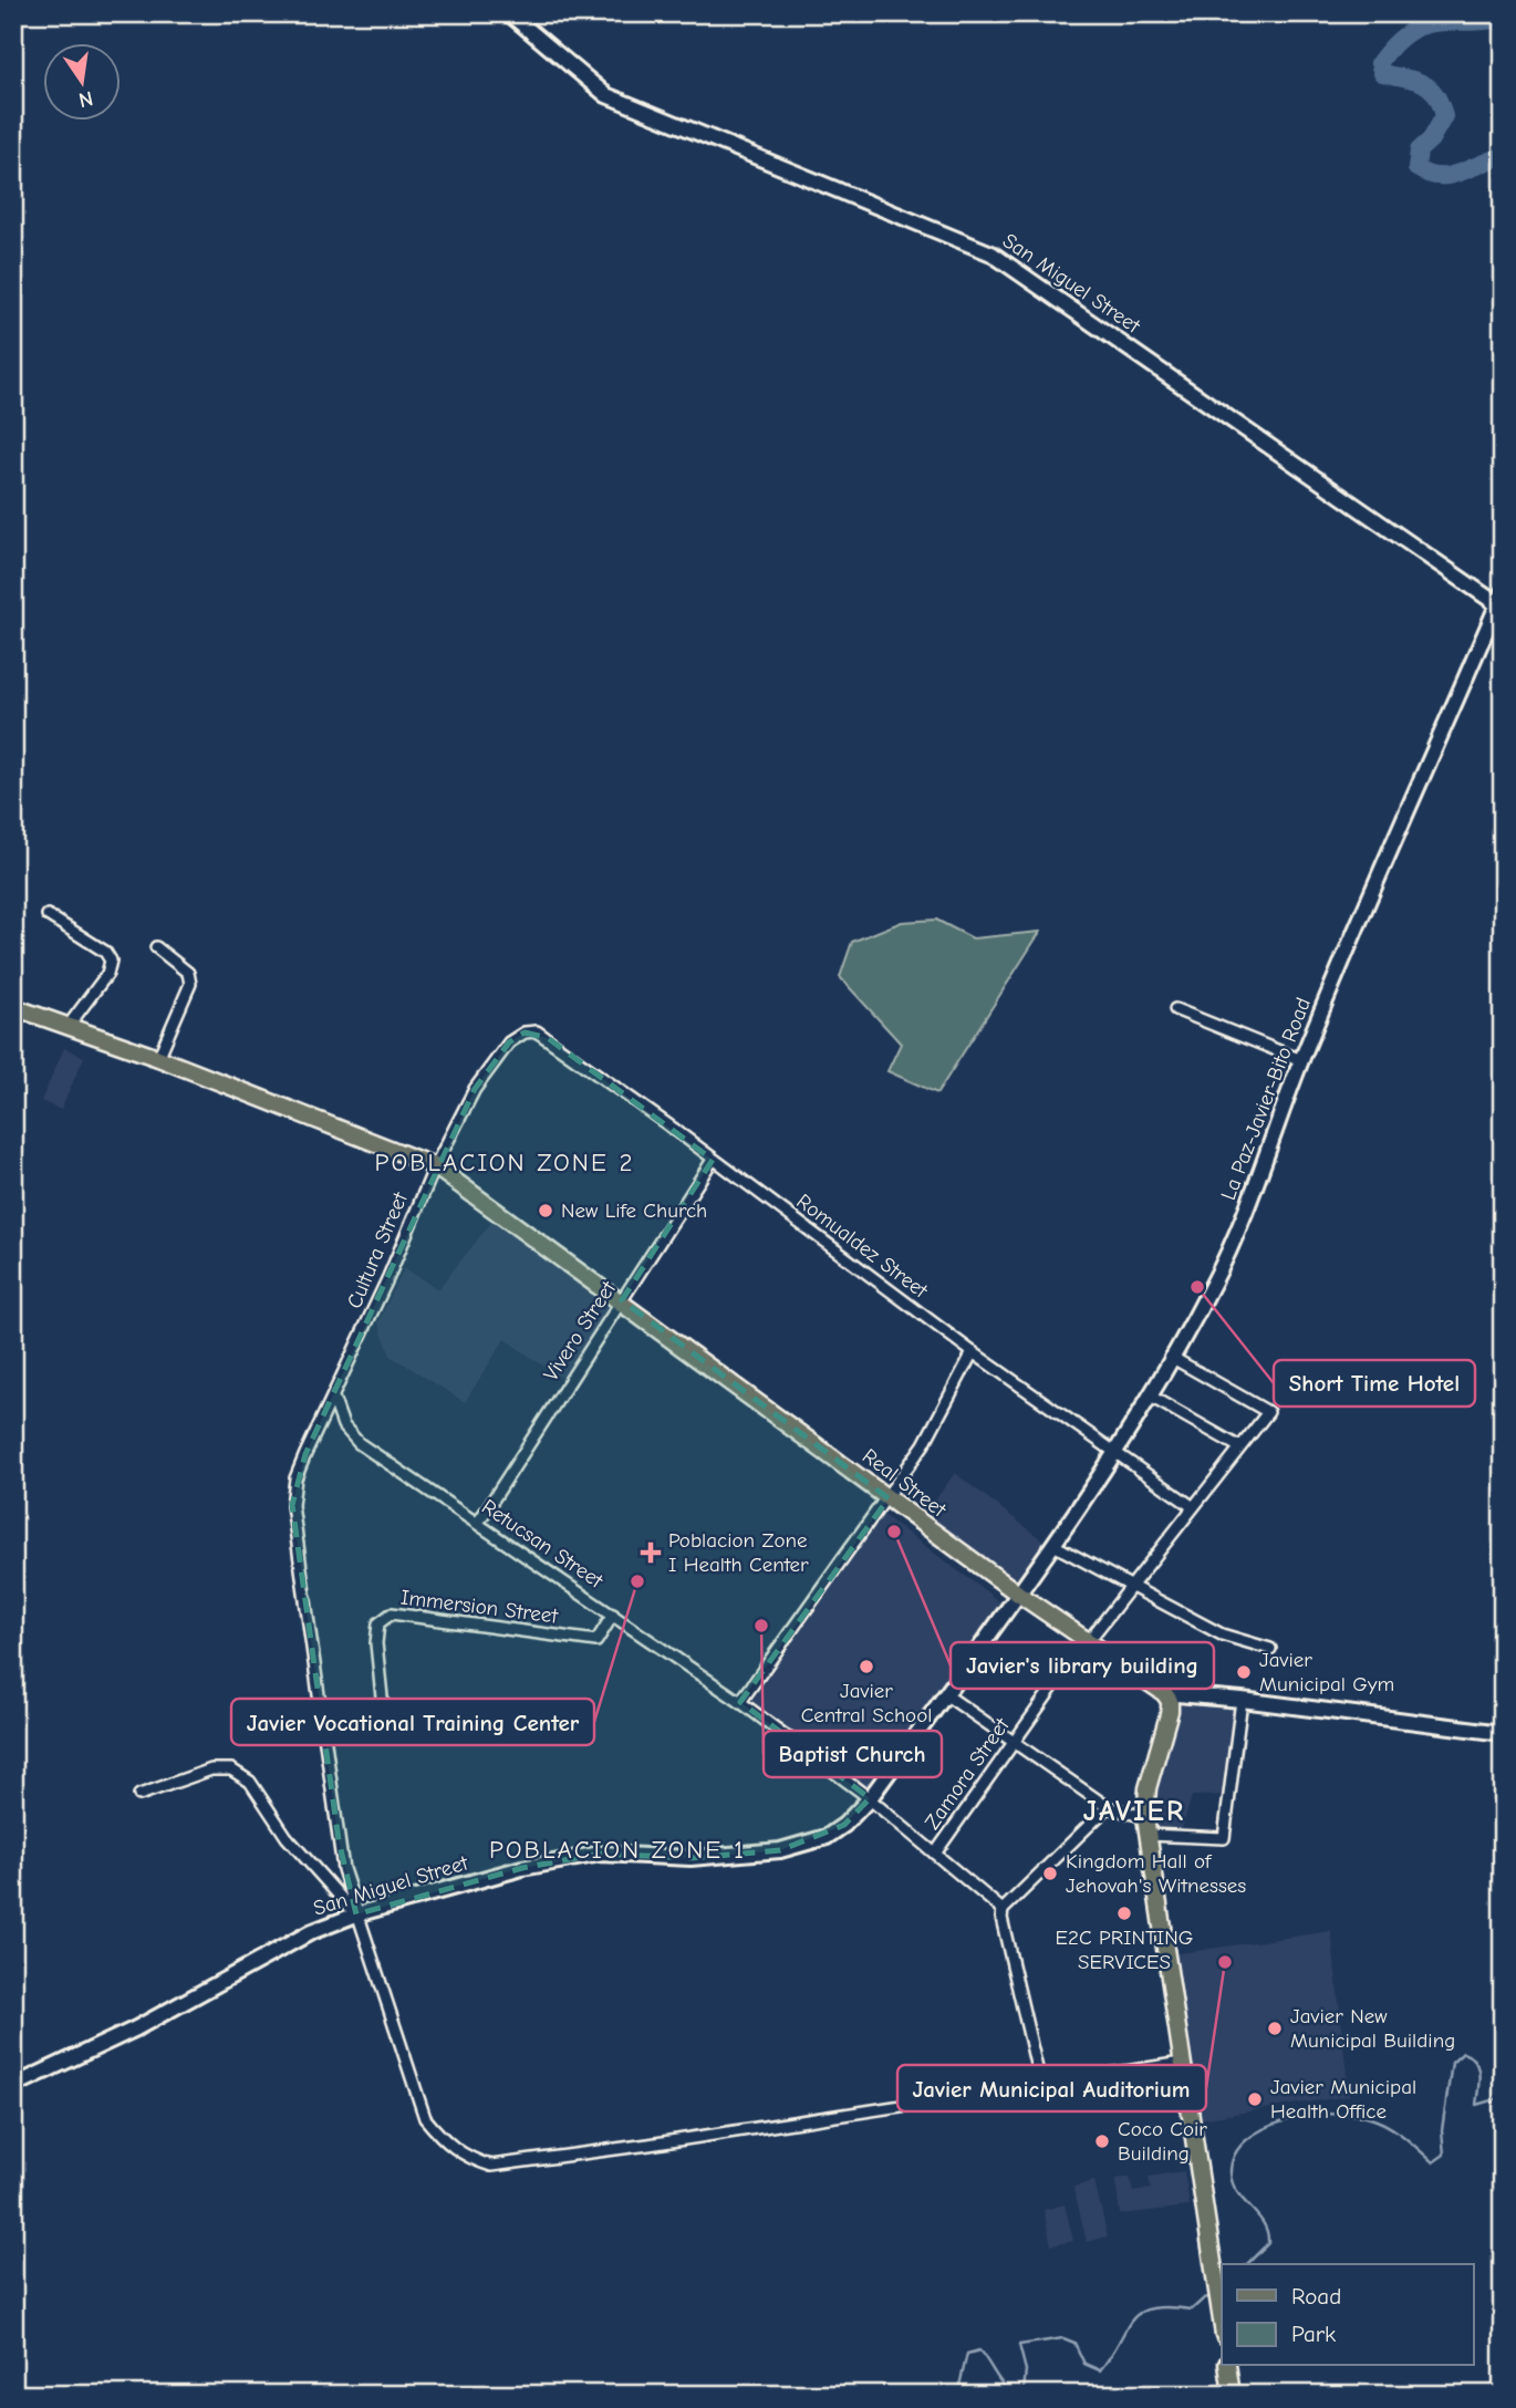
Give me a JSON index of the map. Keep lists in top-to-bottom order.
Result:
{
  "streets": {
    "main road": ["Real Street"],
    "street": [
      "San Miguel Street",
      "La Paz-Javier-Bito Road",
      "Romualdez Street",
      "Cultura Street",
      "Vivero Street",
      "Retucsan Street",
      "Immersion Street",
      "Zamora Street"
    ]
  },
  "crossings": [
    ["San Miguel Street", "La Paz-Javier-Bito Road"],
    ["San Miguel Street", "Cultura Street"],
    ["San Miguel Street", "Real Street"],
    ["San Miguel Street", "Retucsan Street"],
    ["La Paz-Javier-Bito Road", "Romualdez Street"],
    ["La Paz-Javier-Bito Road", "Real Street"],
    ["Romualdez Street", "Cultura Street"],
    ["Romualdez Street", "Vivero Street"],
    ["Cultura Street", "Real Street"],
    ["Cultura Street", "Retucsan Street"],
    ["Vivero Street", "Real Street"],
    ["Vivero Street", "Retucsan Street"],
    ["Real Street", "Zamora Street"],
    ["Retucsan Street", "Immersion Street"],
    ["Retucsan Street", "Zamora Street"]
  ],
  "districts": ["POBLACION ZONE 2", "JAVIER", "POBLACION ZONE 1"],
  "places": {
    "other": [
      "New Life Church",
      "Short Time Hotel",
      "Javier's library building",
      "Javier Vocational Training Center",
      "Baptist Church",
      "Javier Central School",
      "Javier Municipal Gym",
      "Kingdom Hall of Jehovah's Witnesses",
      "E2C PRINTING SERVICES",
      "Javier Municipal Auditorium",
      "Javier New Municipal Building",
      "Javier Municipal Health Office",
      "Coco Coir Building"
    ],
    "health": ["Poblacion Zone I Health Center"]
  },
  "legend": ["Road", "Park"],
  "north": "bottom"
}
